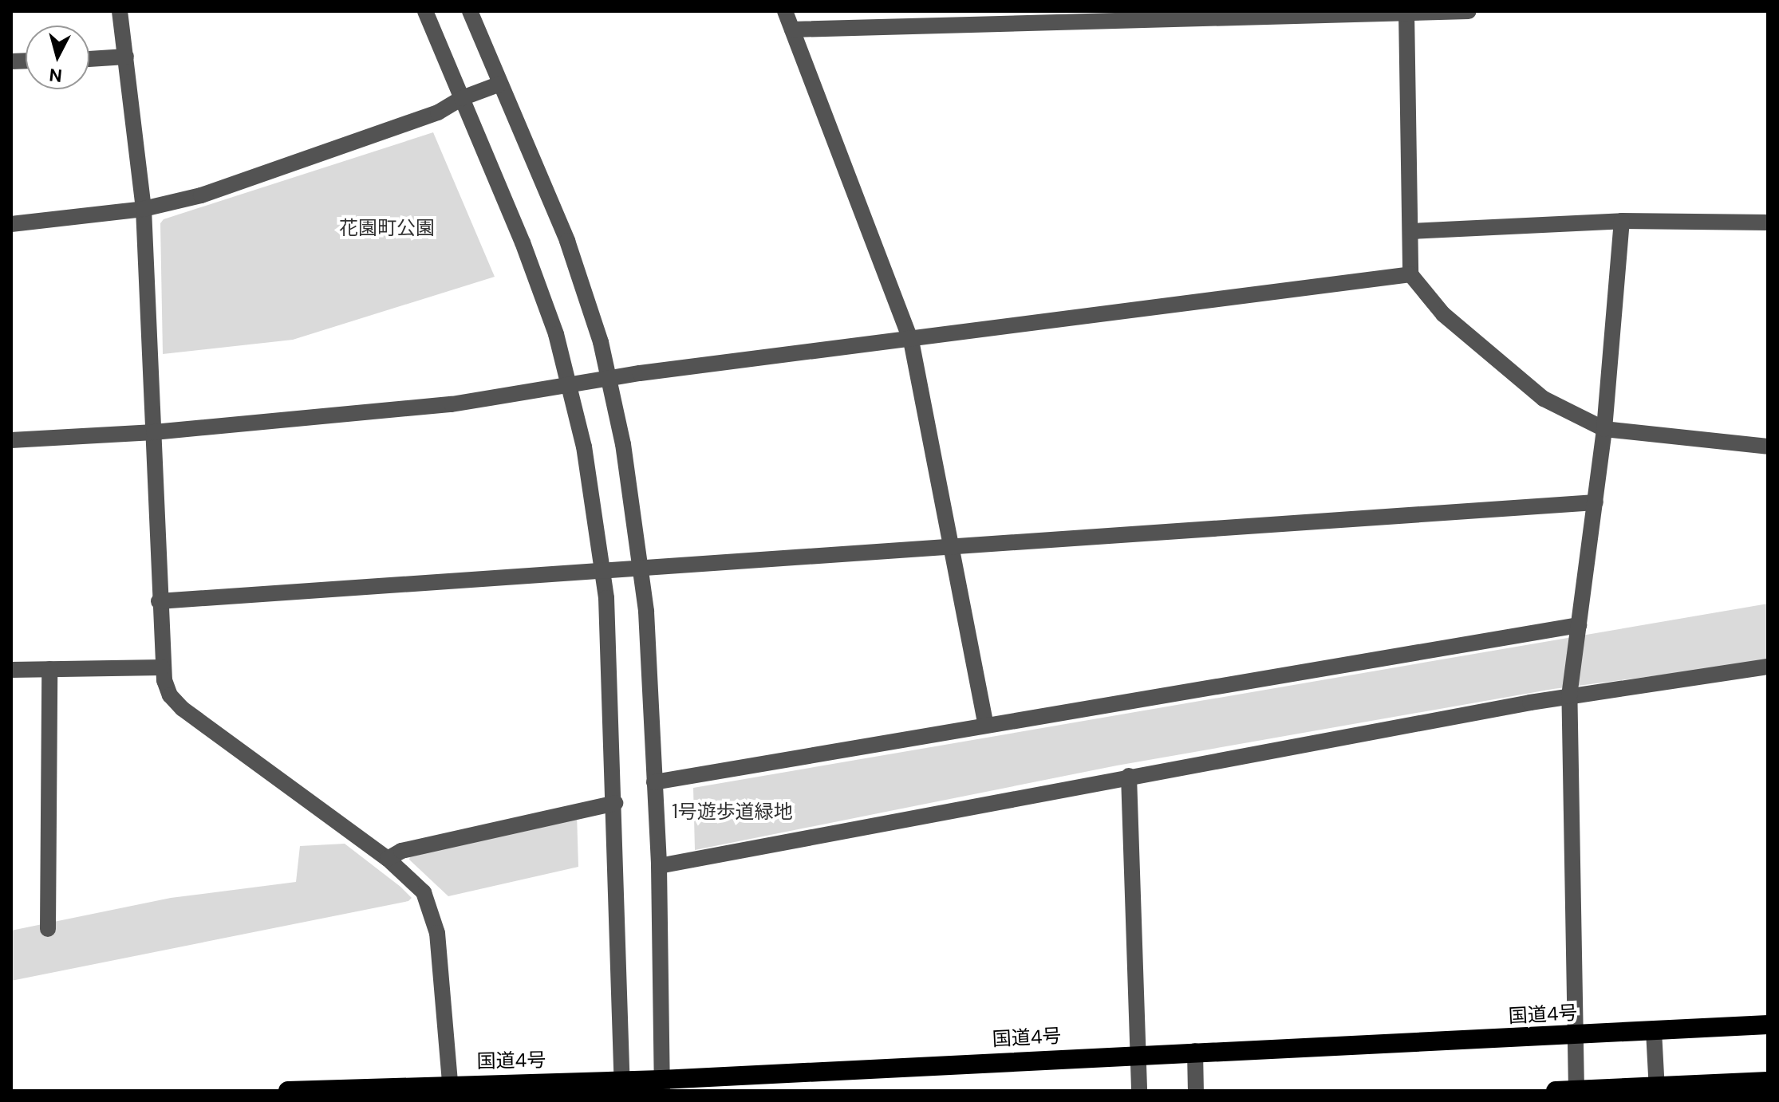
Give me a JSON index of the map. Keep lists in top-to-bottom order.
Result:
{
  "streets": {
    "highway": ["国道4号"]
  },
  "parks": ["花園町公園", "1号遊歩道緑地"],
  "north": "bottom"
}
